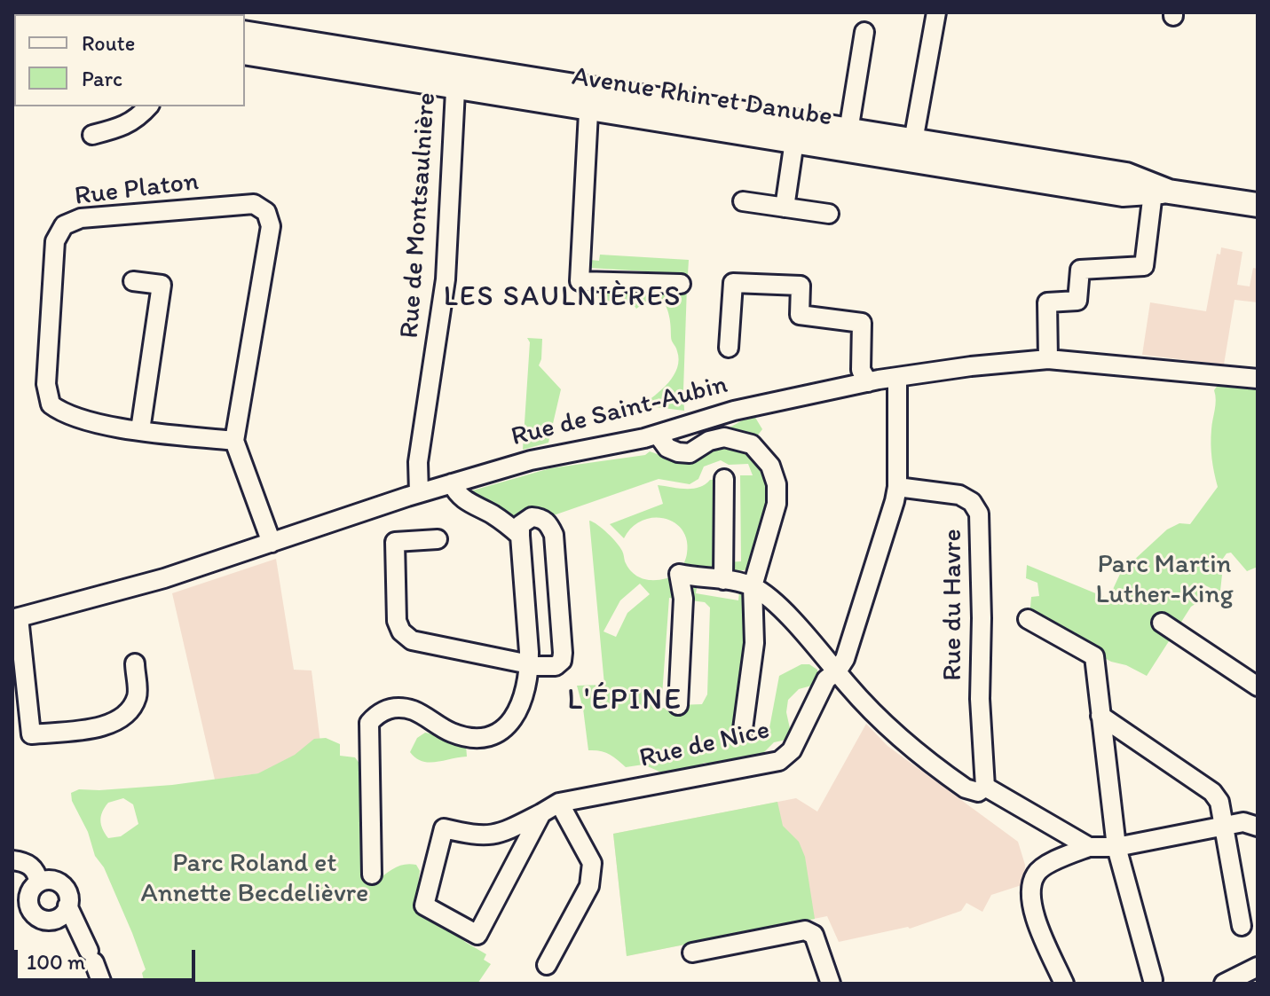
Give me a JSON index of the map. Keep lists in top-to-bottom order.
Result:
{
  "streets": {
    "main road": ["Avenue Rhin et Danube"],
    "street": [
      "Rue Platon",
      "Rue de Montsaulnière",
      "Rue de Saint-Aubin",
      "Rue du Havre",
      "Rue de Nice"
    ]
  },
  "crossings": [
    ["Avenue Rhin et Danube", "Rue de Montsaulnière"],
    ["Rue Platon", "Rue de Saint-Aubin"],
    ["Rue de Montsaulnière", "Rue de Saint-Aubin"],
    ["Rue de Saint-Aubin", "Rue de Nice"],
    ["Rue du Havre", "Rue de Nice"]
  ],
  "districts": ["LES SAULNIÈRES", "L'ÉPINE"],
  "parks": ["Parc Martin Luther-King", "Parc Roland et Annette Becdelièvre"],
  "legend": ["Route", "Parc"],
  "scale_bar": "100 m"
}
